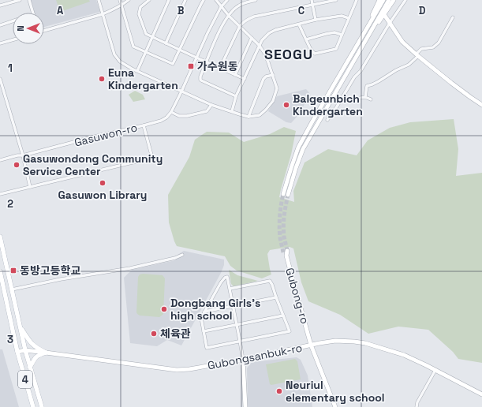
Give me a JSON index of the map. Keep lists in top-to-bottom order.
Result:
{
  "streets": {
    "main road": ["Gubong-ro", "Gubongsanbuk-ro", "4"],
    "street": ["Gasuwon-ro"]
  },
  "crossings": [
    ["Gubong-ro", "Gubongsanbuk-ro"],
    ["Gubongsanbuk-ro", "4"]
  ],
  "districts": ["SEOGU"],
  "places": {
    "transit": ["가수원동", "동방고등학교"],
    "other": [
      "Euna Kindergarten",
      "Balgeunbich Kindergarten",
      "Gasuwondong Community Service Center",
      "Gasuwon Library",
      "Dongbang Girls's high school",
      "체육관",
      "Neuriul elementary school"
    ]
  },
  "north": "left",
  "grid": {
    "columns": [
      "A",
      "B",
      "C",
      "D"
    ],
    "rows": ["1", "2", "3"]
  }
}
